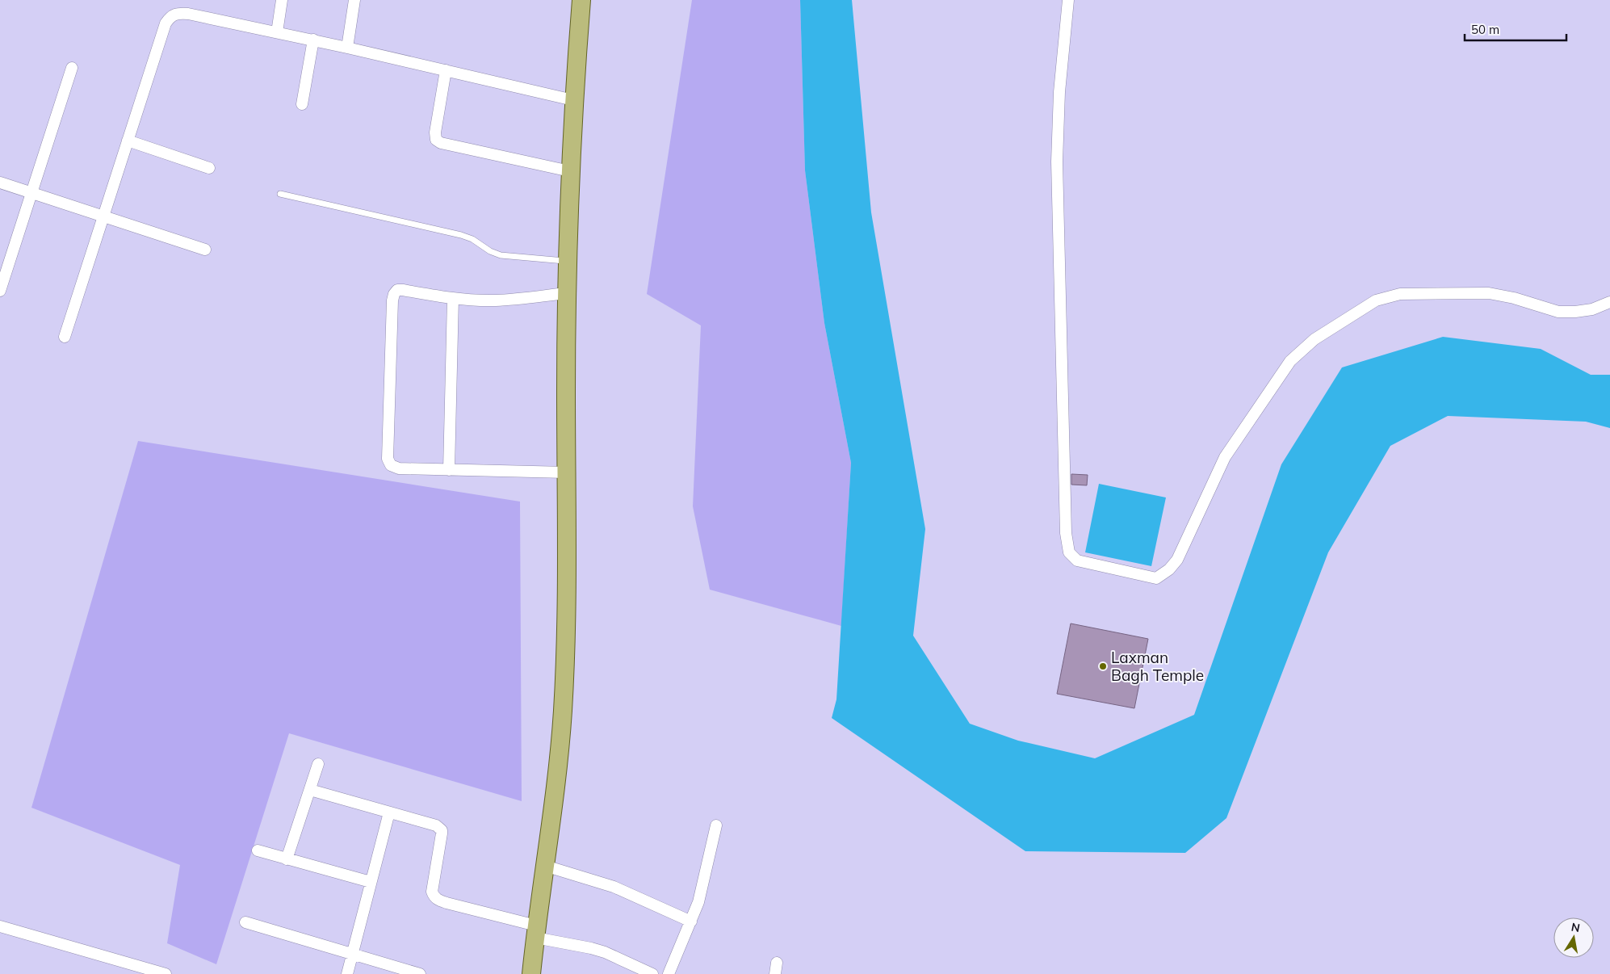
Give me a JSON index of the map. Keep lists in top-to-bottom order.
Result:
{
  "places": ["Laxman Bagh Temple"],
  "scale_bar": "50 m",
  "north": "top"
}
